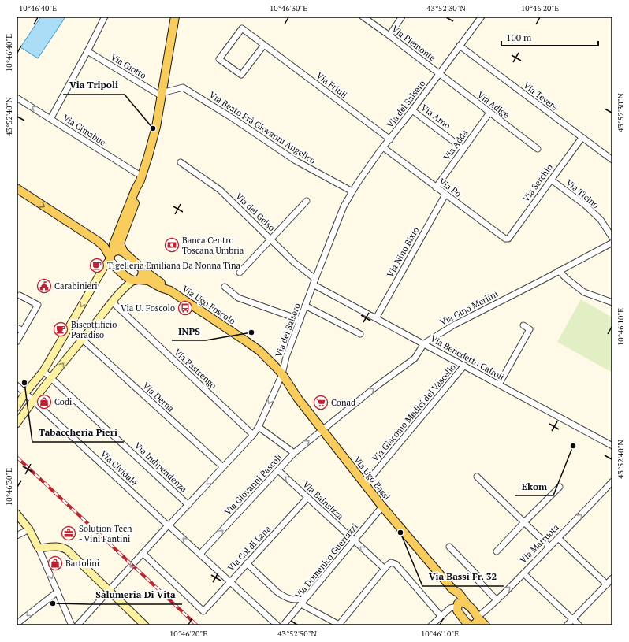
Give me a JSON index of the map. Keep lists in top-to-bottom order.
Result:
{
  "streets": {
    "main road": ["Via Ugo Foscolo", "Via Ugo Bassi"],
    "street": [
      "Via Piemonte",
      "Via Giotto",
      "Via Friuli",
      "Via Tevere",
      "Via del Salsero",
      "Via Adige",
      "Via Arno",
      "Via Beato Frà Giovanni Angelico",
      "Via Cimabue",
      "Via Adda",
      "Via Serchio",
      "Via Po",
      "Via Ticino",
      "Via del Gelso",
      "Via Nino Bixio",
      "Via Gino Merlini",
      "Via Benedetto Cairoli",
      "Via Pastrengo",
      "Via Derna",
      "Via Giacomo Medici del Vascello",
      "Via Indipendenza",
      "Via Cividale",
      "Via Giovanni Pascoli",
      "Via Bainsizza",
      "Via Marruota",
      "Via Col di Lana",
      "Via Domenico Guerrazzi"
    ]
  },
  "crossings": [
    ["Via Piemonte", "Via del Salsero"],
    ["Via Piemonte", "Via Adige"],
    ["Via Giotto", "Via Beato Frà Giovanni Angelico"],
    ["Via Friuli", "Via del Salsero"],
    ["Via Tevere", "Via del Salsero"],
    ["Via Tevere", "Via Serchio"],
    ["Via del Salsero", "Via Adige"],
    ["Via del Salsero", "Via Arno"],
    ["Via del Salsero", "Via Beato Frà Giovanni Angelico"],
    ["Via del Salsero", "Via Po"],
    ["Via del Salsero", "Via del Gelso"],
    ["Via del Salsero", "Via Ugo Foscolo"],
    ["Via del Salsero", "Via Benedetto Cairoli"],
    ["Via del Salsero", "Via Pastrengo"],
    ["Via del Salsero", "Via Derna"],
    ["Via del Salsero", "Via Indipendenza"],
    ["Via del Salsero", "Via Cividale"],
    ["Via del Salsero", "Via Ugo Bassi"],
    ["Via del Salsero", "Via Col di Lana"],
    ["Via Adige", "Via Adda"],
    ["Via Arno", "Via Adda"],
    ["Via Adda", "Via Po"],
    ["Via Serchio", "Via Po"],
    ["Via Serchio", "Via Ticino"],
    ["Via Po", "Via Nino Bixio"],
    ["Via del Gelso", "Via Benedetto Cairoli"],
    ["Via Nino Bixio", "Via Benedetto Cairoli"],
    ["Via Ugo Foscolo", "Via Ugo Bassi"],
    ["Via Gino Merlini", "Via Benedetto Cairoli"],
    ["Via Gino Merlini", "Via Ugo Bassi"],
    ["Via Gino Merlini", "Via Giovanni Pascoli"],
    ["Via Benedetto Cairoli", "Via Giacomo Medici del Vascello"],
    ["Via Giacomo Medici del Vascello", "Via Ugo Bassi"],
    ["Via Cividale", "Via Giovanni Pascoli"],
    ["Via Cividale", "Via Col di Lana"],
    ["Via Ugo Bassi", "Via Giovanni Pascoli"],
    ["Via Ugo Bassi", "Via Domenico Guerrazzi"],
    ["Via Giovanni Pascoli", "Via Bainsizza"],
    ["Via Bainsizza", "Via Col di Lana"],
    ["Via Bainsizza", "Via Domenico Guerrazzi"]
  ],
  "one_way": ["Via Gino Merlini", "Via Giovanni Pascoli", "Via Bainsizza"],
  "places": {
    "other": [
      "Via Tripoli",
      "INPS",
      "Tabaccheria Pieri",
      "Ekom",
      "Via Bassi Fr. 32",
      "Salumeria Di Vita"
    ],
    "bank": ["Banca Centro Toscana Umbria"],
    "cafe": ["Tigelleria Emiliana Da Nonna Tina", "Biscottificio Paradiso"],
    "public building": ["Carabinieri"],
    "bus stop": ["Via U. Foscolo"],
    "shop": ["Codi", "Bartolini"],
    "supermarket": ["Conad"],
    "office": ["Solution Tech - Vini Fantini"]
  },
  "scale_bar": "100 m",
  "coordinates": [
    "10°46'40\"E",
    "10°46'30\"E",
    "43°52'30\"N",
    "10°46'20\"E",
    "43°52'40\"N",
    "10°46'10\"E",
    "43°52'50\"N"
  ]
}
